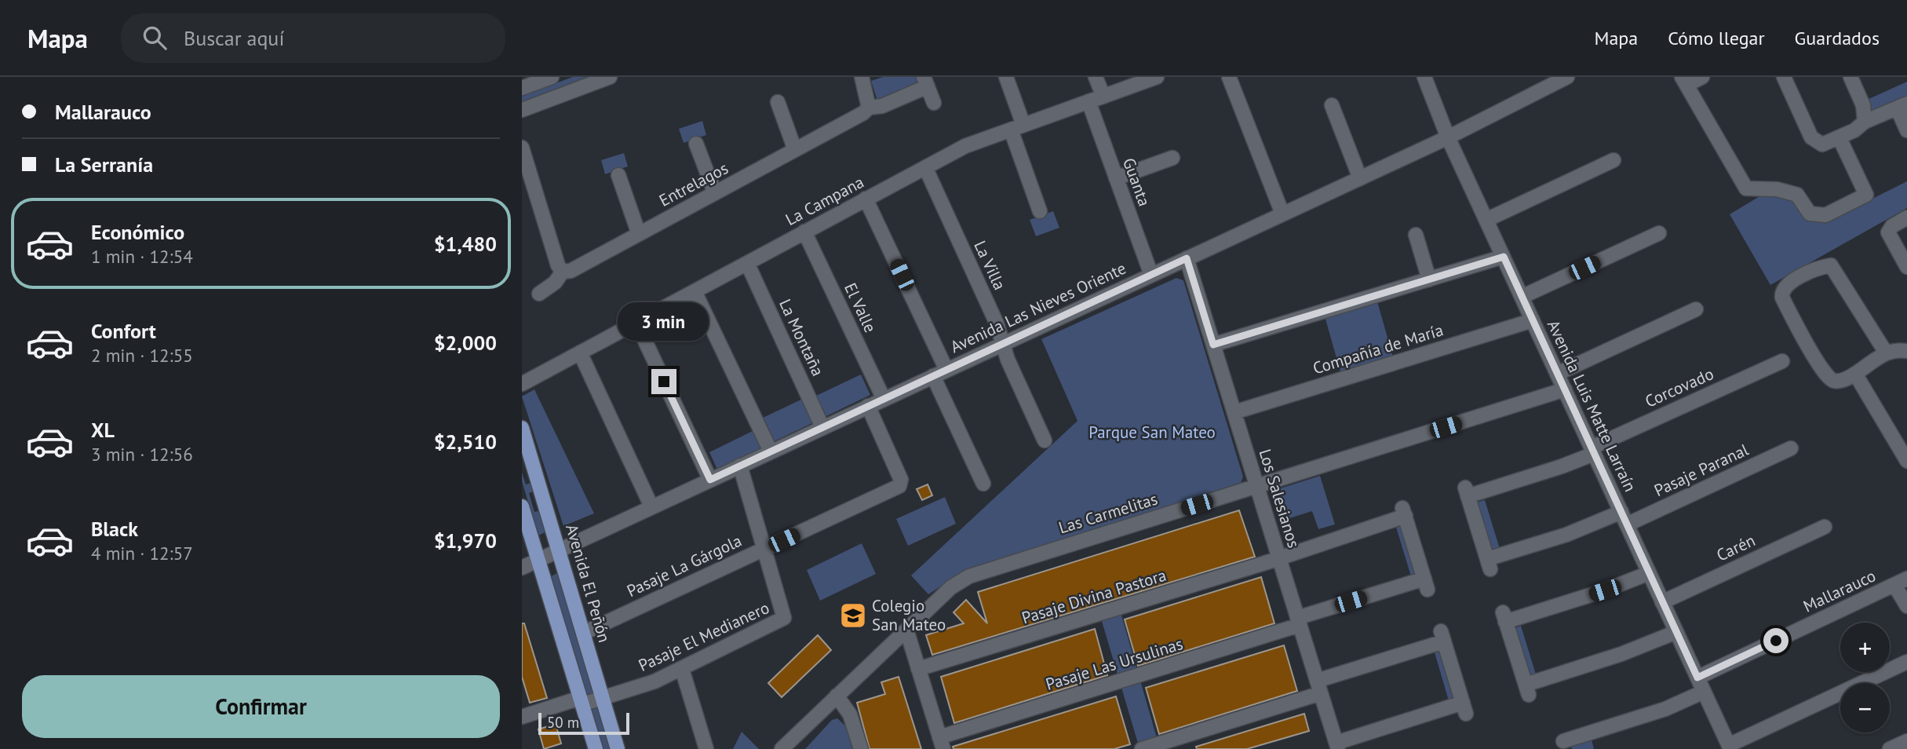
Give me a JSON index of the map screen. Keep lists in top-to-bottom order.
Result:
{
  "streets": {
    "main road": ["Avenida El Peñón"],
    "street": [
      "Guanta",
      "Entrelagos",
      "La Campana",
      "La Villa",
      "El Valle",
      "Avenida Las Nieves Oriente",
      "La Montaña",
      "Compañía de María",
      "Corcovado",
      "Avenida Luis Matte Larraín",
      "Pasaje Paranal",
      "Los Salesianos",
      "Las Carmelitas",
      "Carén",
      "Pasaje La Gárgola",
      "Mallarauco",
      "Pasaje Divina Pastora",
      "Pasaje El Medianero",
      "Pasaje Las Ursulinas"
    ]
  },
  "crossings": [
    ["Guanta", "La Campana"],
    ["Guanta", "Avenida Las Nieves Oriente"],
    ["La Campana", "La Villa"],
    ["La Campana", "El Valle"],
    ["La Campana", "La Montaña"],
    ["La Villa", "Avenida Las Nieves Oriente"],
    ["El Valle", "Avenida Las Nieves Oriente"],
    ["Avenida Las Nieves Oriente", "La Montaña"],
    ["Avenida Las Nieves Oriente", "Avenida Luis Matte Larraín"],
    ["Avenida Las Nieves Oriente", "Los Salesianos"],
    ["Avenida Las Nieves Oriente", "Pasaje La Gárgola"],
    ["Avenida Las Nieves Oriente", "Avenida El Peñón"],
    ["Avenida Las Nieves Oriente", "Pasaje El Medianero"],
    ["Compañía de María", "Avenida Luis Matte Larraín"],
    ["Compañía de María", "Los Salesianos"],
    ["Corcovado", "Avenida Luis Matte Larraín"],
    ["Corcovado", "Pasaje Paranal"],
    ["Avenida Luis Matte Larraín", "Pasaje Paranal"],
    ["Avenida Luis Matte Larraín", "Las Carmelitas"],
    ["Avenida Luis Matte Larraín", "Carén"],
    ["Avenida Luis Matte Larraín", "Mallarauco"],
    ["Los Salesianos", "Las Carmelitas"],
    ["Los Salesianos", "Pasaje Divina Pastora"],
    ["Los Salesianos", "Pasaje Las Ursulinas"],
    ["Pasaje La Gárgola", "Avenida El Peñón"],
    ["Pasaje La Gárgola", "Pasaje El Medianero"],
    ["Avenida El Peñón", "Pasaje El Medianero"],
    ["Pasaje Divina Pastora", "Pasaje Las Ursulinas"]
  ],
  "parks": ["Parque San Mateo"],
  "places": {
    "school or university": ["Colegio San Mateo"]
  },
  "scale_bar": "50 m",
  "page": {
    "header": "Mapa",
    "search": "Buscar aquí",
    "nav": ["Mapa", "Cómo llegar", "Guardados"],
    "banner": ["Mallarauco", "La Serranía"],
    "list": [
      {
        "name": "Económico",
        "note": "1 min · 12:54",
        "value": "$1,480"
      },
      {
        "name": "Confort",
        "note": "2 min · 12:55",
        "value": "$2,000"
      },
      {
        "name": "XL",
        "note": "3 min · 12:56",
        "value": "$2,510"
      },
      {
        "name": "Black",
        "note": "4 min · 12:57",
        "value": "$1,970"
      }
    ],
    "bubble": "3 min",
    "map_buttons": ["+", "−"],
    "buttons": "Confirmar",
    "scale": "50 m"
  }
}
